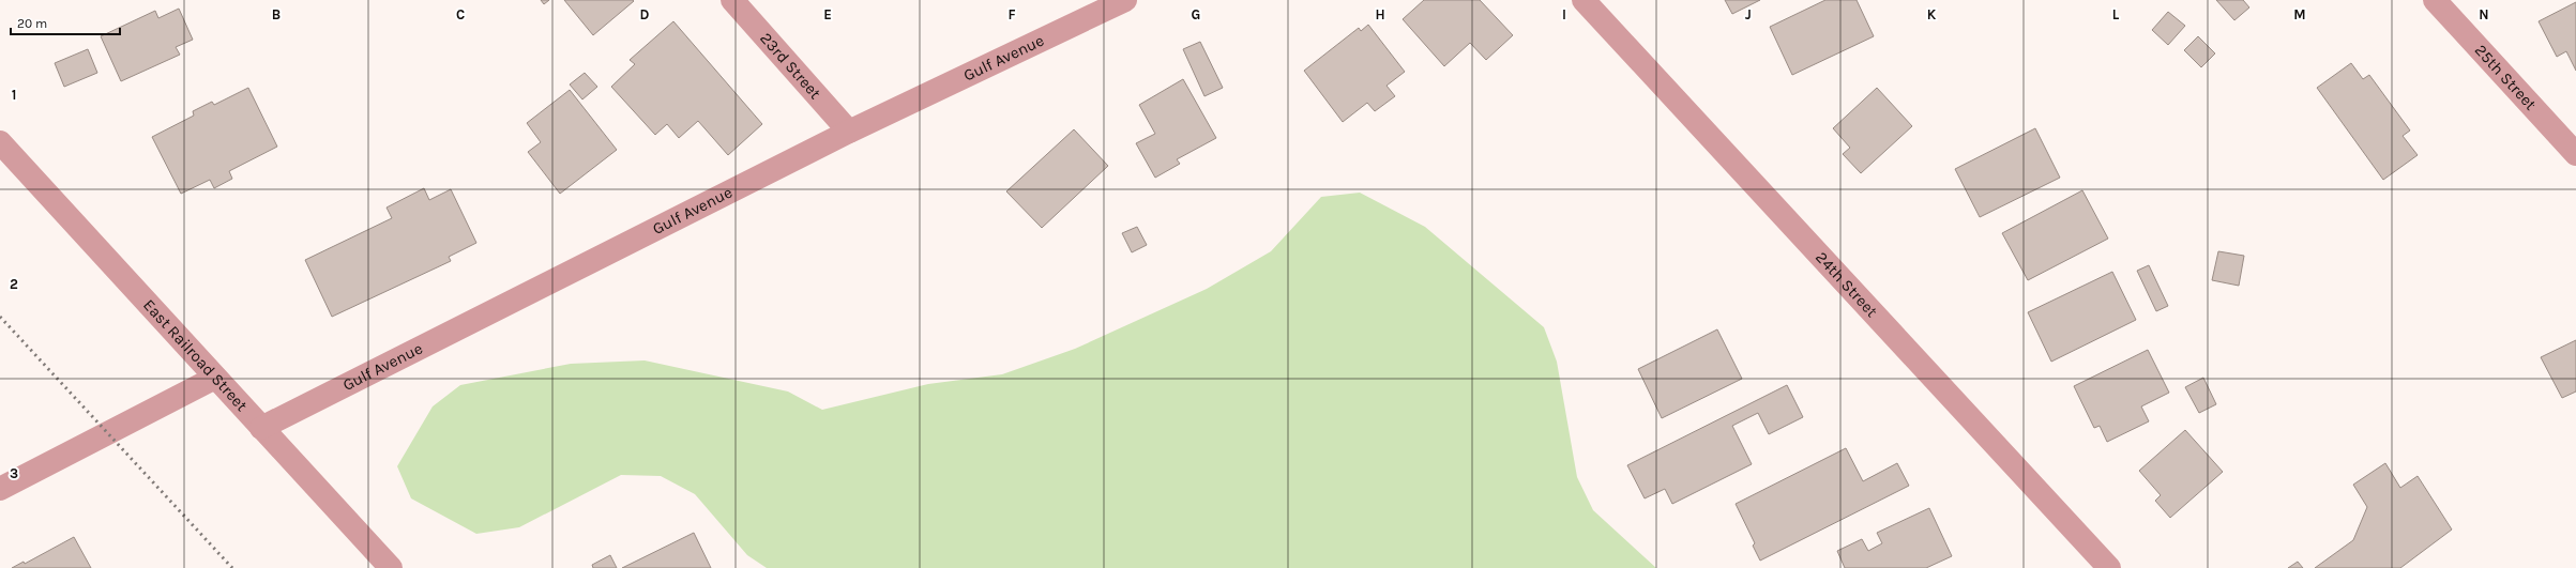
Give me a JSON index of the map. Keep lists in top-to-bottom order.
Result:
{
  "streets": {
    "street": [
      "Gulf Avenue",
      "23rd Street",
      "25th Street",
      "24th Street",
      "East Railroad Street"
    ]
  },
  "crossings": [
    ["Gulf Avenue", "23rd Street"],
    ["Gulf Avenue", "East Railroad Street"]
  ],
  "scale_bar": "20 m",
  "grid": {
    "columns": [
      "B",
      "C",
      "D",
      "E",
      "F",
      "G",
      "H",
      "I",
      "J",
      "K",
      "L",
      "M",
      "N"
    ],
    "rows": ["1", "2", "3"]
  }
}
